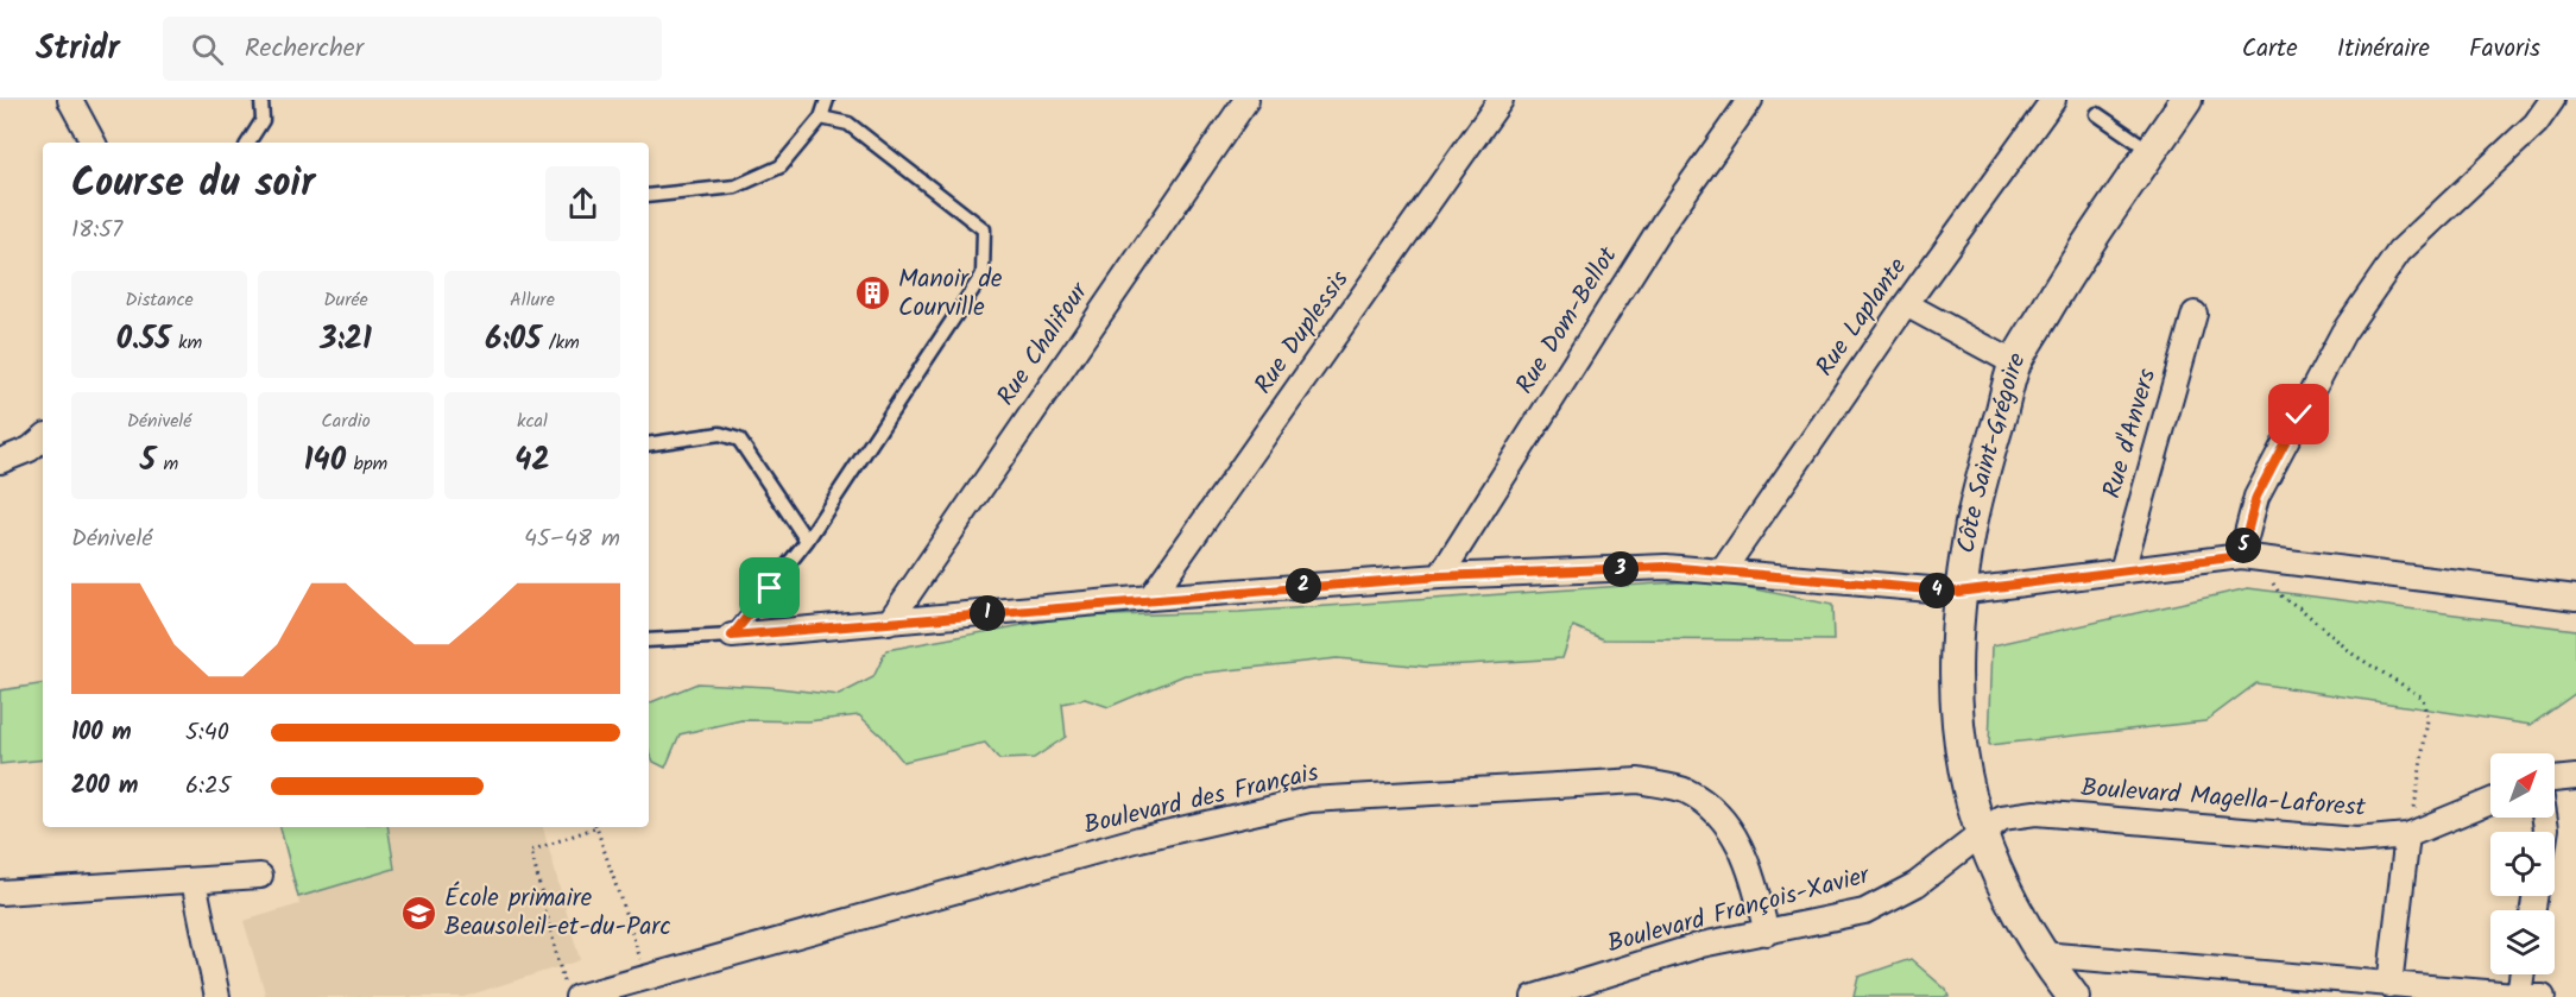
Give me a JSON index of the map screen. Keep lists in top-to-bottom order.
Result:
{
  "streets": {
    "street": [
      "Rue Laplante",
      "Rue Dom-Bellot",
      "Rue Duplessis",
      "Rue Chalifour",
      "Rue d'Anvers",
      "Côte Saint-Grégoire",
      "Boulevard Magella-Laforest",
      "Boulevard des Français",
      "Boulevard François-Xavier"
    ]
  },
  "crossings": [
    ["Côte Saint-Grégoire", "Boulevard Magella-Laforest"],
    ["Côte Saint-Grégoire", "Boulevard François-Xavier"],
    ["Boulevard Magella-Laforest", "Boulevard François-Xavier"],
    ["Boulevard des Français", "Boulevard François-Xavier"]
  ],
  "places": {
    "building": ["Manoir de Courville"],
    "school or university": ["École primaire Beausoleil-et-du-Parc"]
  },
  "north": "top right",
  "page": {
    "header": "Stridr",
    "search": "Rechercher",
    "nav": ["Carte", "Itinéraire", "Favoris"],
    "heading": ["Course du soir", "18:57"],
    "stats": [
      ["Distance", "0.55 km"],
      ["Durée", "3:21"],
      ["Allure", "6:05 /km"],
      ["Dénivelé", "5 m"],
      ["Cardio", "140 bpm"],
      ["kcal", "42"]
    ],
    "chart": ["Dénivelé", "45–48 m"],
    "pins": [
      "5",
      "3",
      "2",
      "4",
      "1"
    ],
    "list": [
      {
        "name": "100 m",
        "note": "5:40"
      },
      {
        "name": "200 m",
        "note": "6:25"
      }
    ]
  }
}
